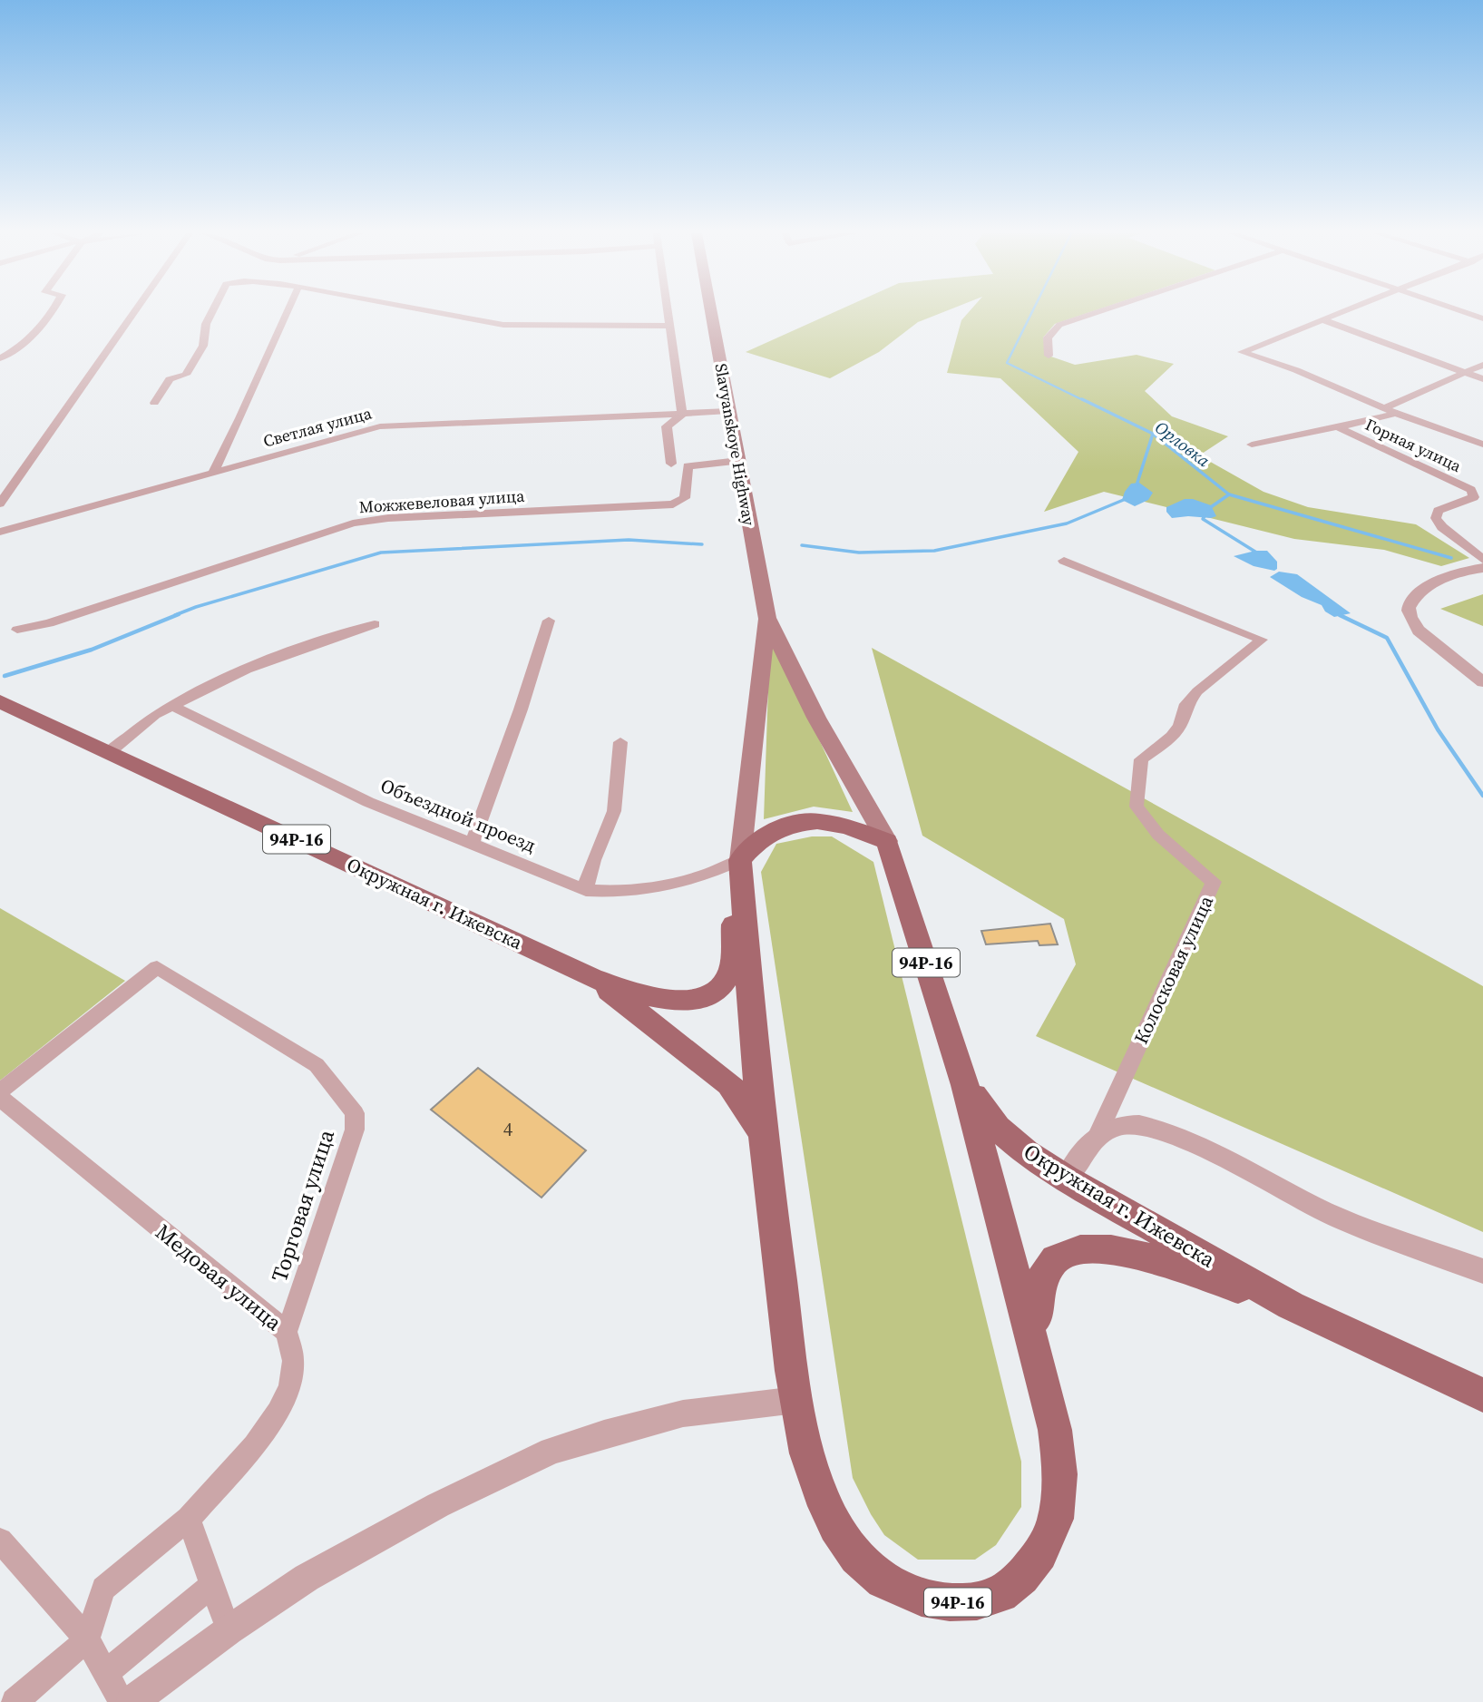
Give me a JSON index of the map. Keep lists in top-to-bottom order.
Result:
{
  "streets": {
    "main road": ["Slavyanskoye Highway", "94Р-16", "Окружная г. Ижевска"],
    "street": [
      "Светлая улица",
      "Горная улица",
      "Можжевеловая улица",
      "Объездной проезд",
      "Колосковая улица",
      "Торговая улица",
      "Медовая улица"
    ]
  },
  "crossings": [
    ["Светлая улица", "Slavyanskoye Highway"],
    ["Slavyanskoye Highway", "Можжевеловая улица"],
    ["Slavyanskoye Highway", "Объездной проезд"],
    ["Slavyanskoye Highway", "94Р-16"],
    ["Slavyanskoye Highway", "Окружная г. Ижевска"],
    ["Объездной проезд", "94Р-16"],
    ["Объездной проезд", "Окружная г. Ижевска"],
    ["94Р-16", "Окружная г. Ижевска"],
    ["Окружная г. Ижевска", "Колосковая улица"],
    ["Торговая улица", "Медовая улица"]
  ],
  "water": ["Орловка"],
  "house_numbers": ["4"]
}
